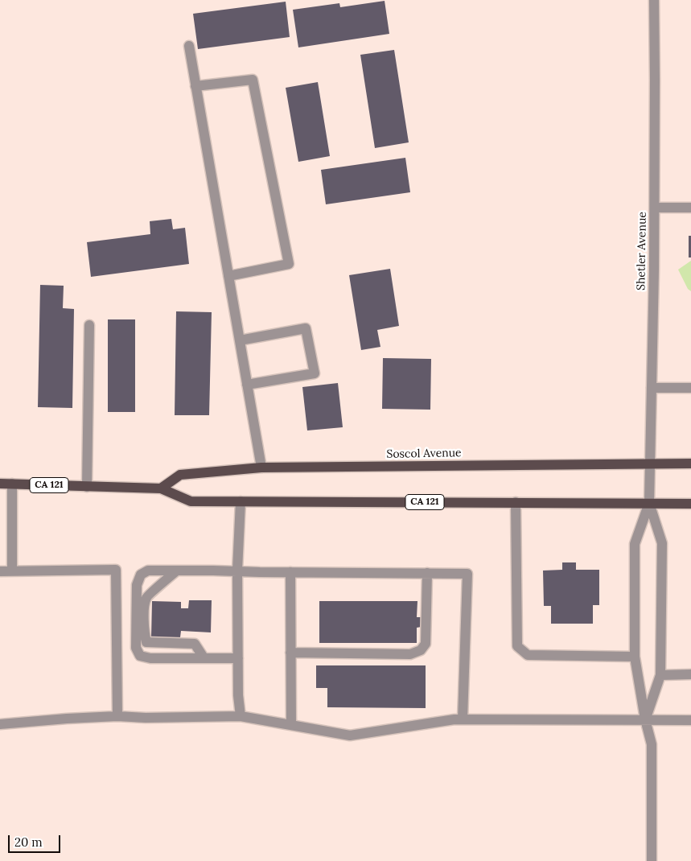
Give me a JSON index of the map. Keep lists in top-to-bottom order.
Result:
{
  "streets": {
    "main road": ["Soscol Avenue", "CA 121"],
    "street": ["Shetler Avenue"]
  },
  "crossings": [
    ["Shetler Avenue", "Soscol Avenue"],
    ["Shetler Avenue", "CA 121"],
    ["Soscol Avenue", "CA 121"]
  ],
  "scale_bar": "20 m"
}
